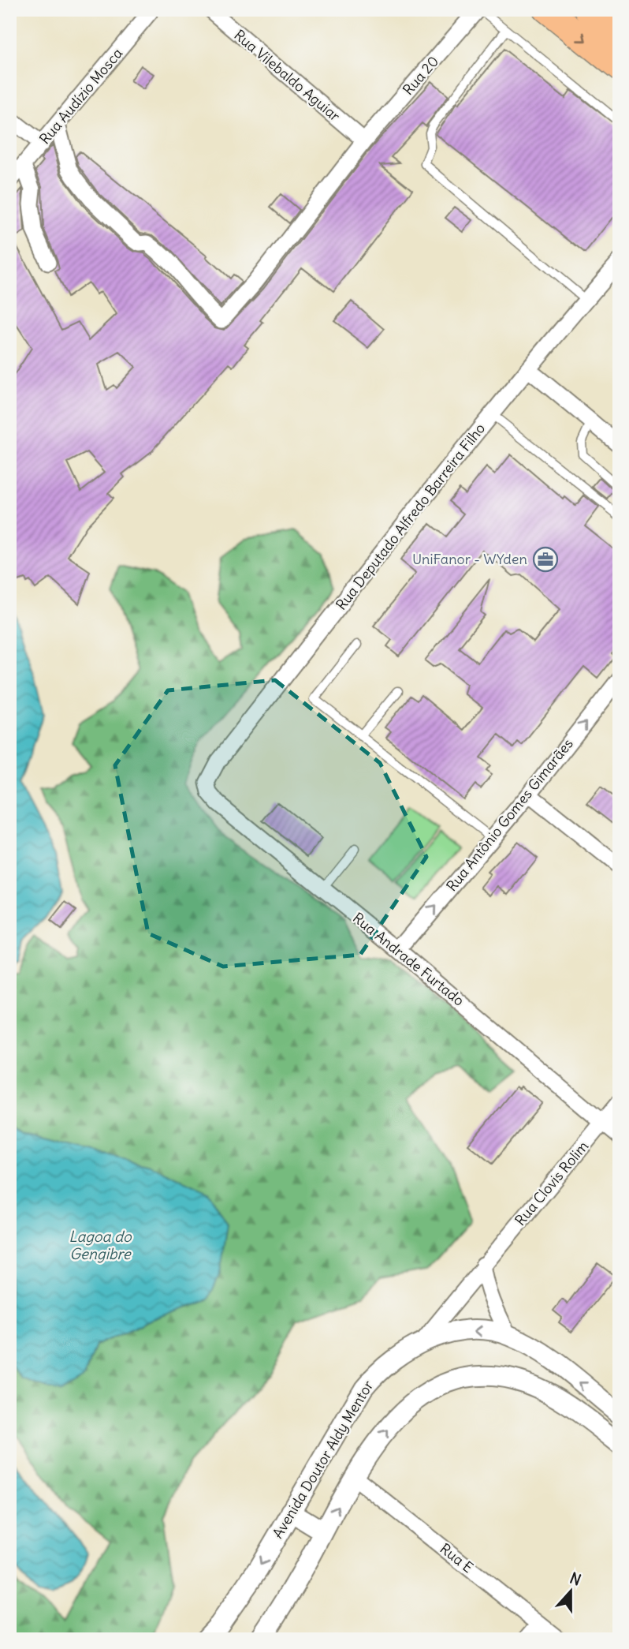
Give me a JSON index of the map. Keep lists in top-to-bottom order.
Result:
{
  "streets": {
    "street": [
      "Rua Vilebaldo Aguiar",
      "Rua 20",
      "Rua Audízio Mosca",
      "Rua Deputado Alfredo Barreira Filho",
      "Rua Antônio Gomes Gimarães",
      "Rua Andrade Furtado",
      "Rua Clovis Rolim",
      "Avenida Doutor Aldy Mentor",
      "Rua E"
    ]
  },
  "crossings": [
    ["Rua Vilebaldo Aguiar", "Rua 20"],
    ["Rua 20", "Rua Audízio Mosca"],
    ["Rua Deputado Alfredo Barreira Filho", "Rua Andrade Furtado"],
    ["Rua Antônio Gomes Gimarães", "Rua Andrade Furtado"],
    ["Rua Andrade Furtado", "Rua Clovis Rolim"],
    ["Rua Clovis Rolim", "Avenida Doutor Aldy Mentor"]
  ],
  "one_way": ["Rua Antônio Gomes Gimarães"],
  "water": ["Lagoa do Gengibre"],
  "places": {
    "office": ["UniFanor - WYden"]
  },
  "north": "top"
}
